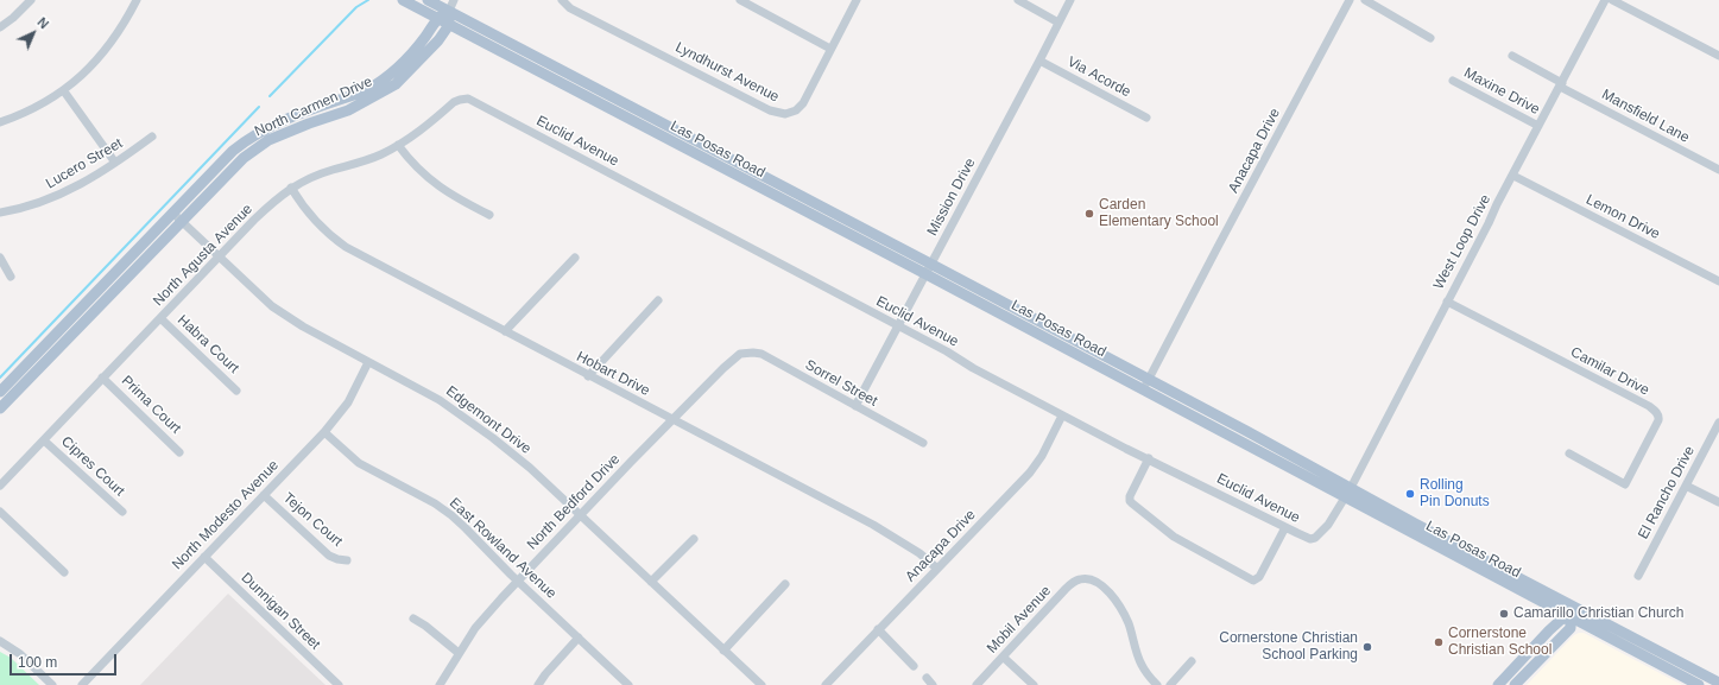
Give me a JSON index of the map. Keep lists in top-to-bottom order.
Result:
{
  "streets": {
    "main road": ["North Carmen Drive", "Las Posas Road"],
    "street": [
      "Lyndhurst Avenue",
      "Via Acorde",
      "Maxine Drive",
      "Mansfield Lane",
      "Euclid Avenue",
      "Anacapa Drive",
      "Lucero Street",
      "Mission Drive",
      "Lemon Drive",
      "West Loop Drive",
      "North Agusta Avenue",
      "Habra Court",
      "Camilar Drive",
      "Hobart Drive",
      "Sorrel Street",
      "Prima Court",
      "Edgemont Drive",
      "Cipres Court",
      "El Rancho Drive",
      "North Bedford Drive",
      "North Modesto Avenue",
      "Tejon Court",
      "East Rowland Avenue",
      "Dunnigan Street",
      "Mobil Avenue"
    ]
  },
  "crossings": [
    ["Via Acorde", "Mission Drive"],
    ["Maxine Drive", "West Loop Drive"],
    ["North Carmen Drive", "Las Posas Road"],
    ["North Carmen Drive", "Edgemont Drive"],
    ["Mansfield Lane", "West Loop Drive"],
    ["Euclid Avenue", "Las Posas Road"],
    ["Euclid Avenue", "Anacapa Drive"],
    ["Euclid Avenue", "Mission Drive"],
    ["Euclid Avenue", "West Loop Drive"],
    ["Euclid Avenue", "North Agusta Avenue"],
    ["Las Posas Road", "Anacapa Drive"],
    ["Las Posas Road", "Mission Drive"],
    ["Las Posas Road", "West Loop Drive"],
    ["Anacapa Drive", "Hobart Drive"],
    ["Mission Drive", "Sorrel Street"],
    ["Lemon Drive", "West Loop Drive"],
    ["West Loop Drive", "Camilar Drive"],
    ["North Agusta Avenue", "Habra Court"],
    ["North Agusta Avenue", "Hobart Drive"],
    ["North Agusta Avenue", "Prima Court"],
    ["North Agusta Avenue", "Edgemont Drive"],
    ["North Agusta Avenue", "Cipres Court"],
    ["Hobart Drive", "North Bedford Drive"],
    ["Sorrel Street", "North Bedford Drive"],
    ["Edgemont Drive", "North Bedford Drive"],
    ["Edgemont Drive", "North Modesto Avenue"],
    ["North Bedford Drive", "East Rowland Avenue"],
    ["North Modesto Avenue", "Tejon Court"],
    ["North Modesto Avenue", "East Rowland Avenue"],
    ["North Modesto Avenue", "Dunnigan Street"]
  ],
  "places": [
    "Carden Elementary School",
    "Rolling Pin Donuts",
    "Camarillo Christian Church",
    "Cornerstone Christian School",
    "Cornerstone Christian School Parking"
  ],
  "scale_bar": "100 m",
  "north": "top right"
}
